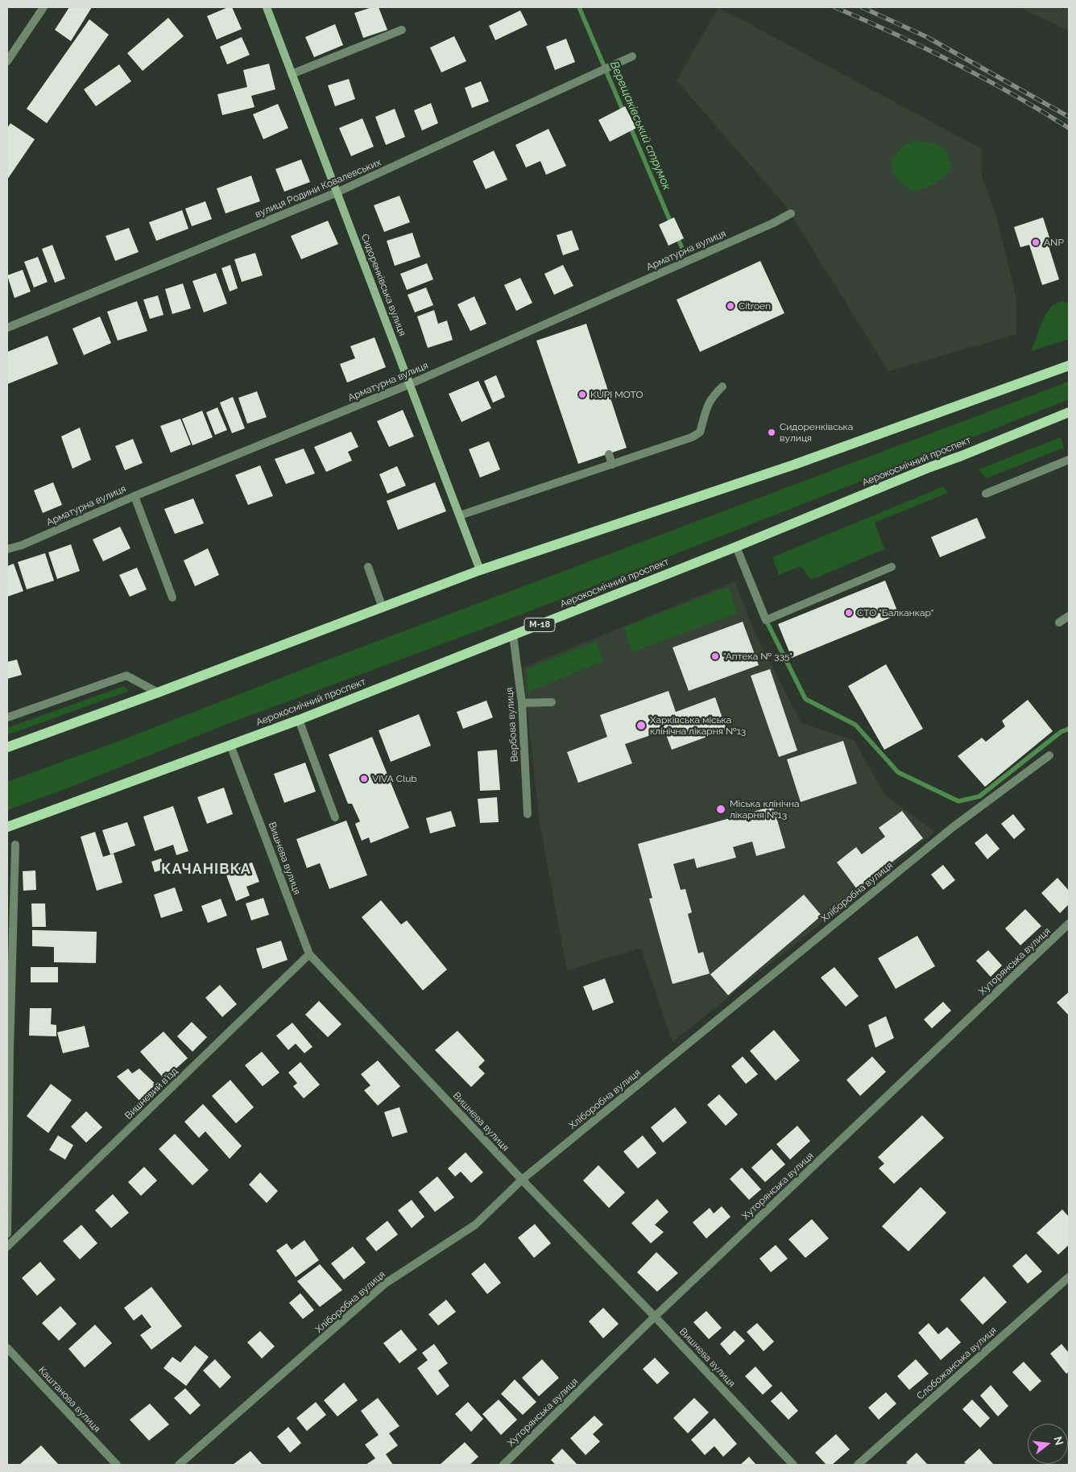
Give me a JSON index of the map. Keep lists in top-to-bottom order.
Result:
{
  "streets": {
    "main road": ["Сидоренківська вулиця", "Аерокосмічний проспект", "М-18"],
    "street": [
      "вулиця Родини Ковалевських",
      "Арматурна вулиця",
      "Вербова вулиця",
      "Вишнева вулиця",
      "Хліборобна вулиця",
      "Хуторянська вулиця",
      "Вишневий в’їзд",
      "Слобожанська вулиця",
      "Каштанова вулиця"
    ]
  },
  "crossings": [
    ["вулиця Родини Ковалевських", "Сидоренківська вулиця"],
    ["Арматурна вулиця", "Сидоренківська вулиця"],
    ["Аерокосмічний проспект", "Вербова вулиця"],
    ["Аерокосмічний проспект", "Вишнева вулиця"],
    ["Вишнева вулиця", "Хліборобна вулиця"],
    ["Вишнева вулиця", "Хуторянська вулиця"],
    ["Вишнева вулиця", "Вишневий в’їзд"]
  ],
  "districts": ["КАЧАНІВКА"],
  "water": ["Верещаківський струмок"],
  "places": [
    "ANP",
    "Citroen",
    "KUPI MOTO",
    "Сидоренківська вулиця",
    "СТО \"Балканкар\"",
    "\"Аптека № 335\"",
    "Харківська міська клінічна лікарня №13",
    "VIVA Club",
    "Міська клінічна лікарня №13"
  ],
  "north": "right"
}
